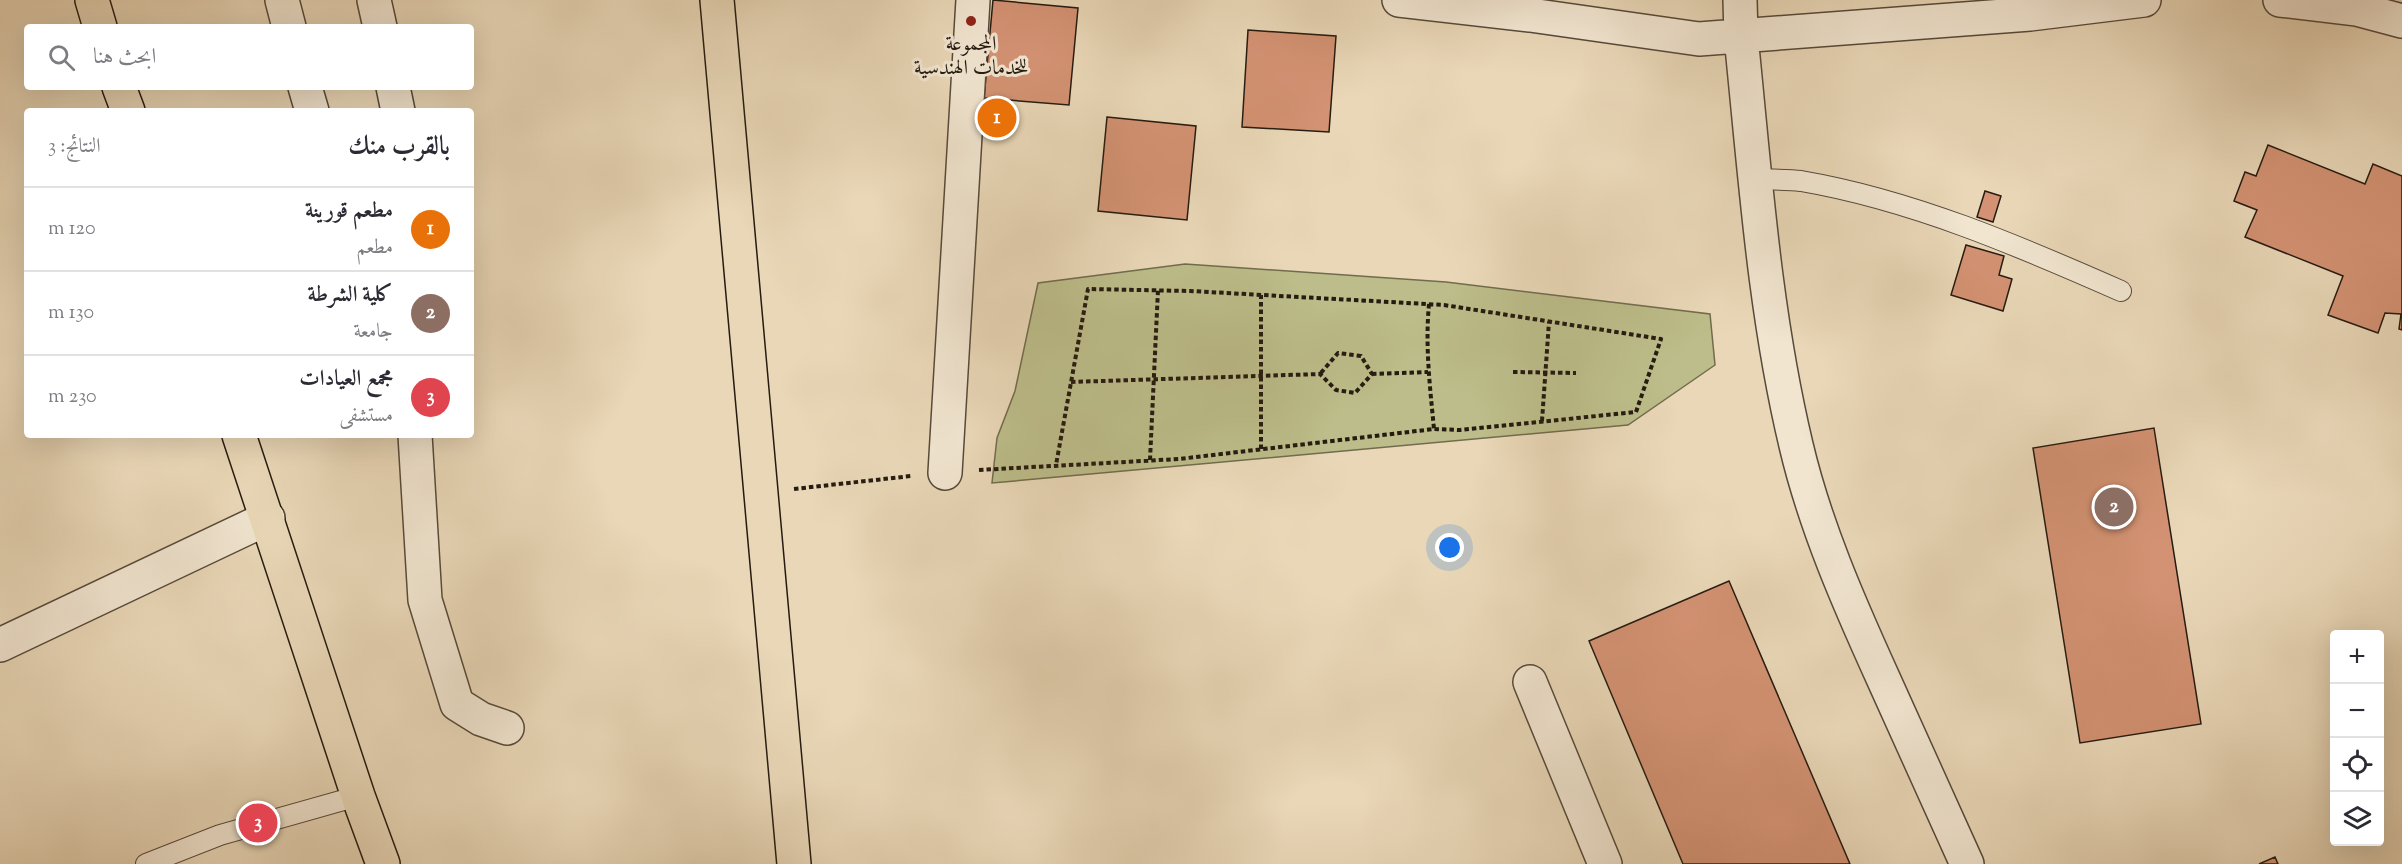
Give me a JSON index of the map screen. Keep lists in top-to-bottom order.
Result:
{
  "places": ["المجموعة للخدمات الهندسية"],
  "page": {
    "search": "ابحث هنا",
    "pins": ["1", "2", "3"],
    "heading": ["بالقرب منك", "النتائج: 3"],
    "list": [
      {
        "mark": "1",
        "name": "مطعم قورينة",
        "note": "مطعم",
        "value": "120 m"
      },
      {
        "mark": "2",
        "name": "كلية الشرطة",
        "note": "جامعة",
        "value": "130 m"
      },
      {
        "mark": "3",
        "name": "مجمع العيادات",
        "note": "مستشفى",
        "value": "230 m"
      }
    ],
    "map_buttons": ["+", "−"]
  }
}
